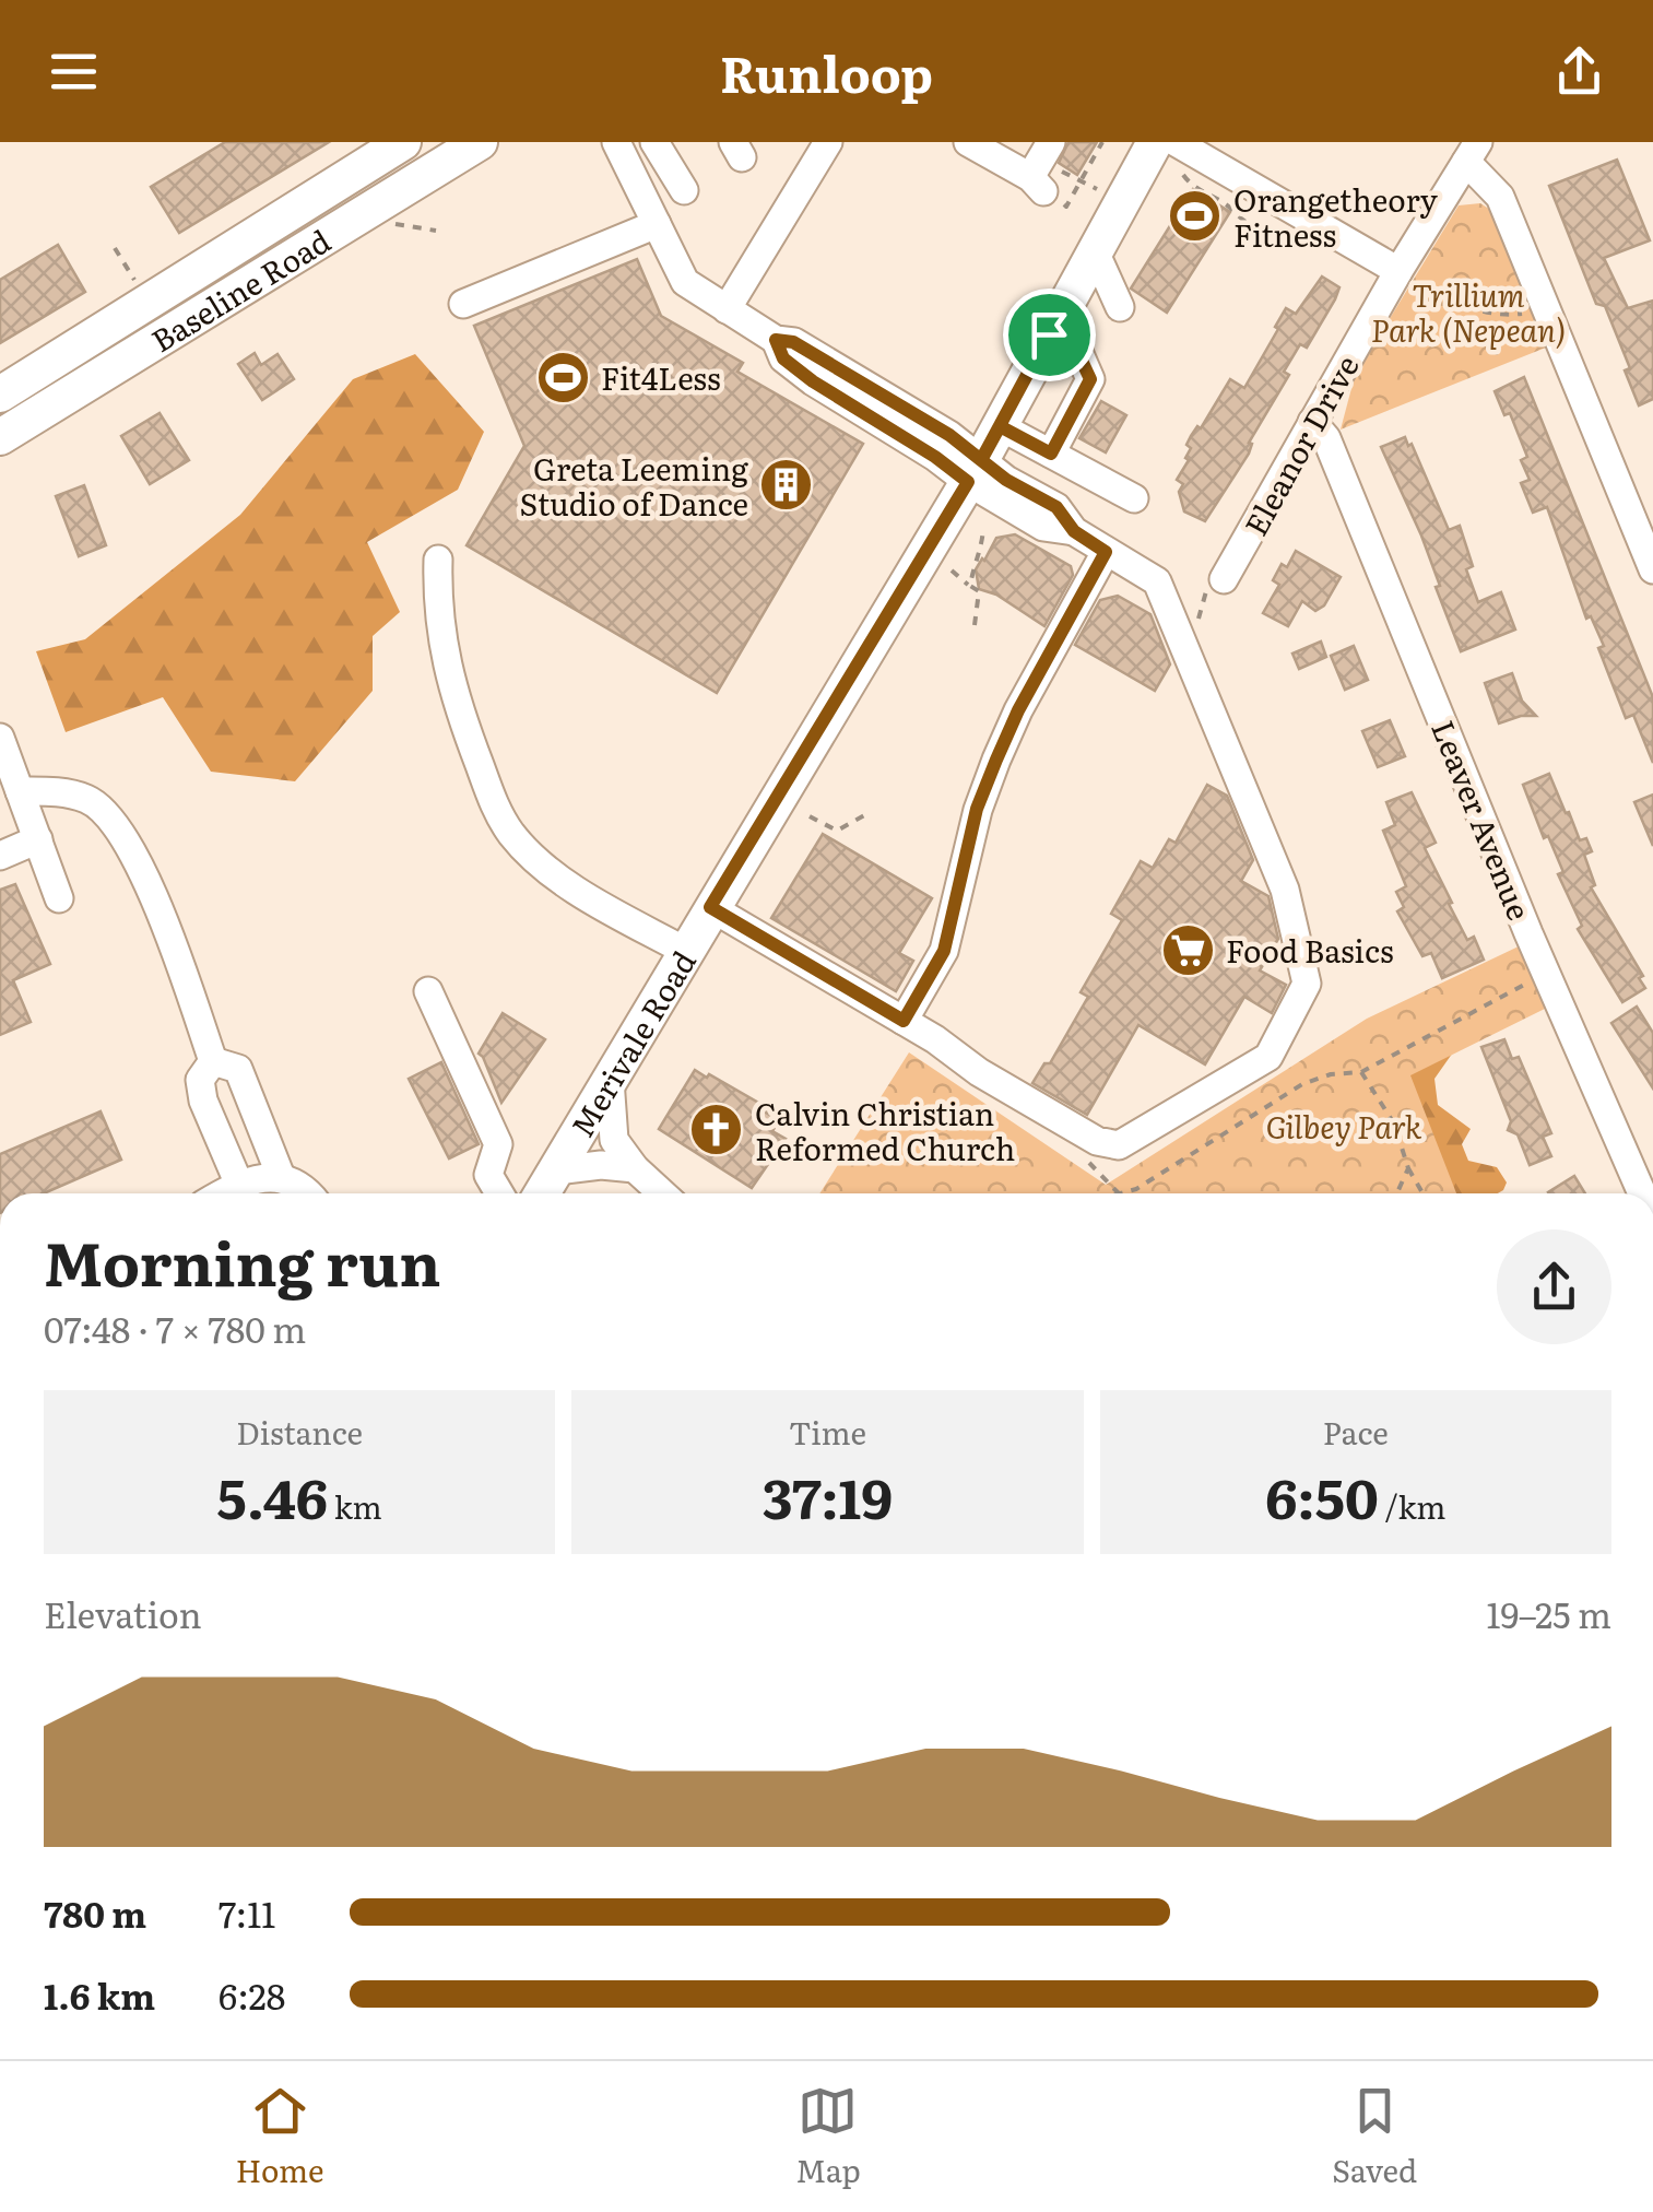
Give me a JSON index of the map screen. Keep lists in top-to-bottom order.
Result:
{
  "streets": {
    "main road": ["Baseline Road", "Merivale Road"],
    "street": ["Eleanor Drive", "Leaver Avenue"]
  },
  "crossings": [
    ["Eleanor Drive", "Leaver Avenue"]
  ],
  "parks": ["Trillium Park (Nepean)", "Gilbey Park"],
  "places": {
    "sports": ["Orangetheory Fitness", "Fit4Less"],
    "building": ["Greta Leeming Studio of Dance"],
    "supermarket": ["Food Basics"],
    "church": ["Calvin Christian Reformed Church"]
  },
  "page": {
    "header": "Runloop",
    "heading": ["Morning run", "07:48 · 7 × 780 m"],
    "stats": [
      ["Distance", "5.46 km"],
      ["Time", "37:19"],
      ["Pace", "6:50 /km"]
    ],
    "chart": ["Elevation", "19–25 m"],
    "list": [
      {
        "name": "780 m",
        "note": "7:11"
      },
      {
        "name": "1.6 km",
        "note": "6:28"
      }
    ],
    "tabs": ["Home", "Map", "Saved"]
  }
}
